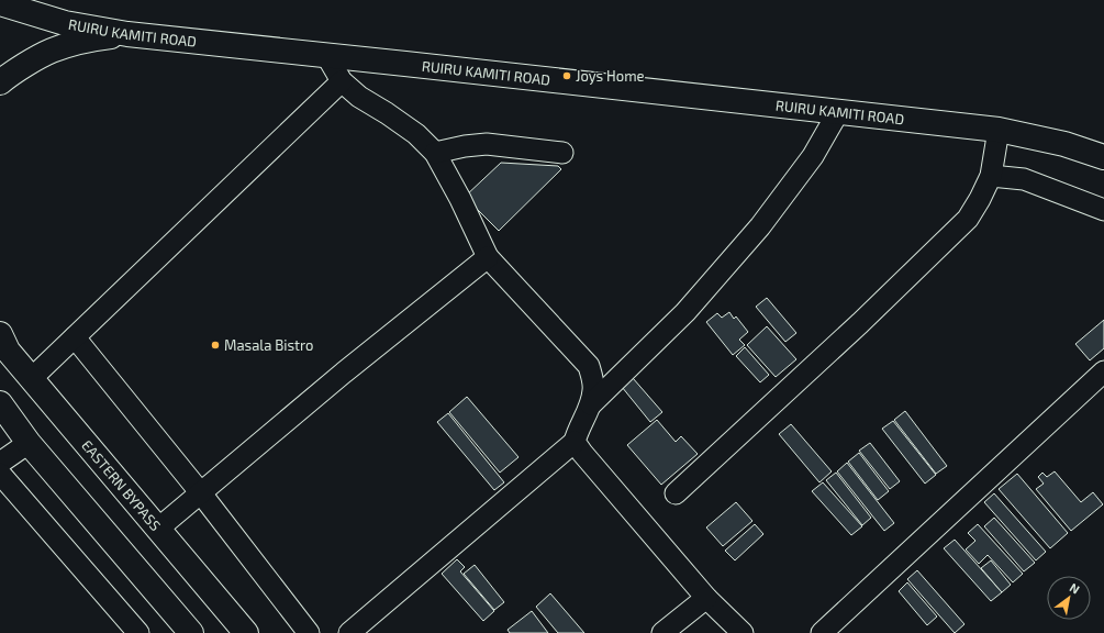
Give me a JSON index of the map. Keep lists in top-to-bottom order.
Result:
{
  "streets": {
    "main road": ["RUIRU KAMITI ROAD", "EASTERN BYPASS"]
  },
  "places": ["Joys Home", "Masala Bistro"],
  "north": "top right"
}
